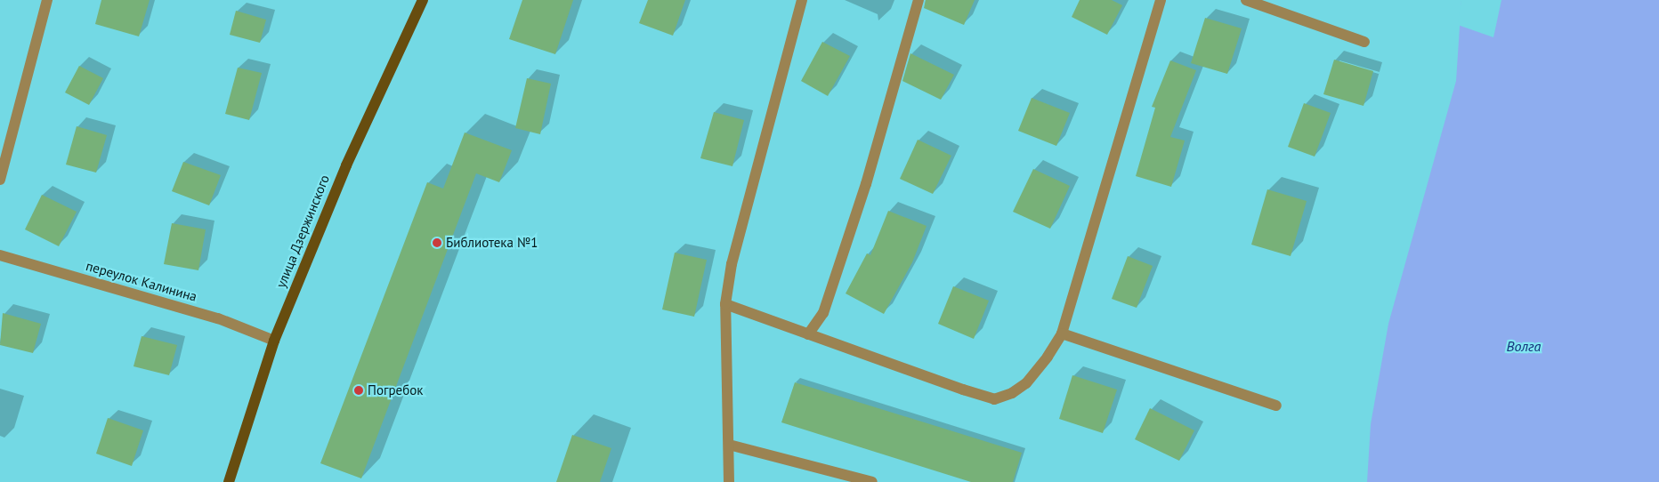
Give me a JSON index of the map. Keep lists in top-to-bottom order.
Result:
{
  "streets": {
    "main road": ["улица Дзержинского"],
    "street": ["переулок Калинина"]
  },
  "crossings": [
    ["улица Дзержинского", "переулок Калинина"]
  ],
  "water": ["Волга"],
  "places": ["Библиотека №1", "Погребок"]
}
